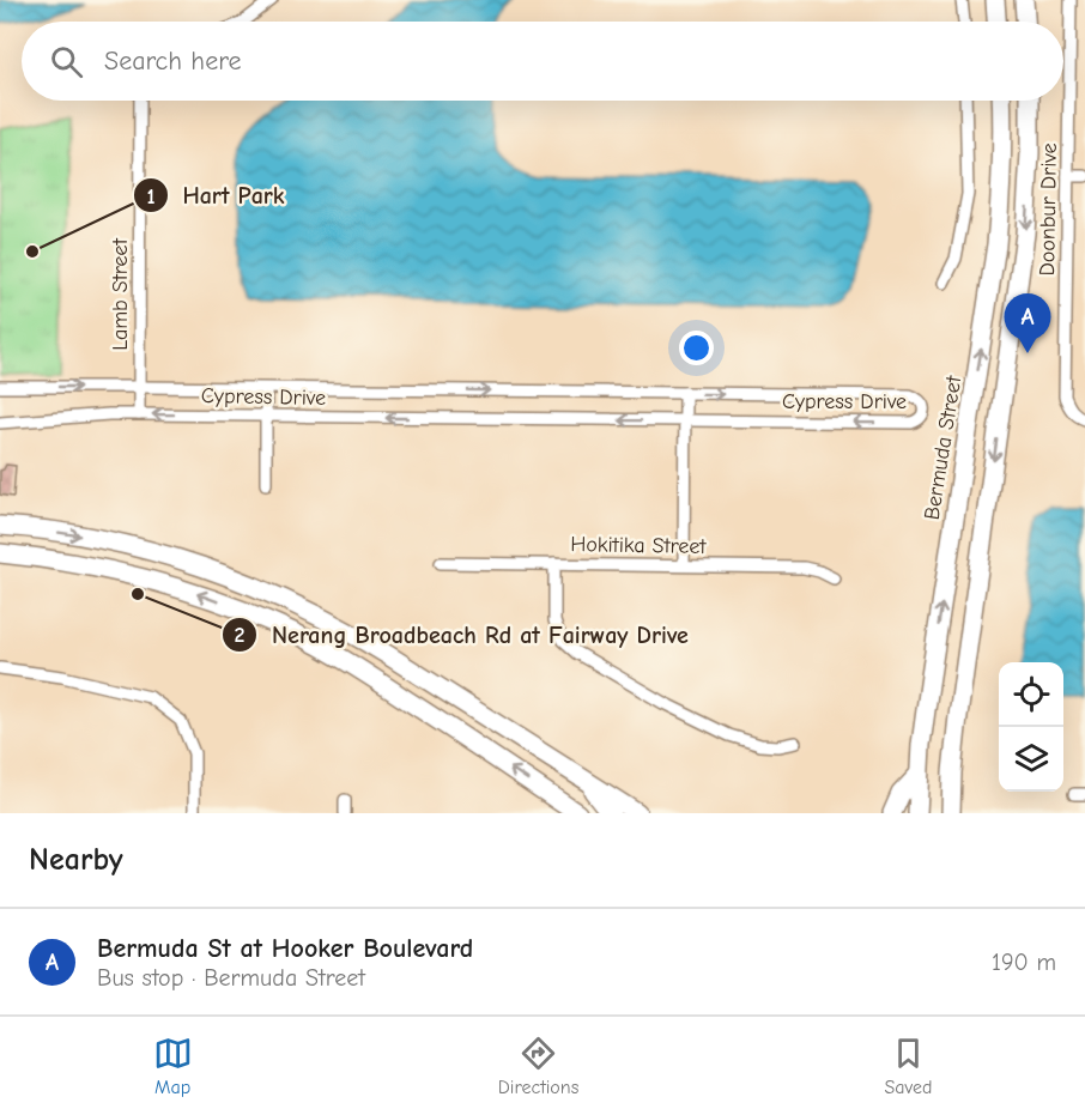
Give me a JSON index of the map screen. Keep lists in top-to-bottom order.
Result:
{
  "streets": {
    "main road": ["Bermuda Street"],
    "street": [
      "Doonbur Drive",
      "Lamb Street",
      "Cypress Drive",
      "Hokitika Street"
    ]
  },
  "crossings": [
    ["Lamb Street", "Cypress Drive"]
  ],
  "places": ["Hart Park", "Nerang Broadbeach Rd at Fairway Drive"],
  "page": {
    "search": "Search here",
    "pins": "A",
    "heading": "Nearby",
    "list": [
      {
        "mark": "A",
        "name": "Bermuda St at Hooker Boulevard",
        "note": "Bus stop · Bermuda Street",
        "value": "190 m"
      }
    ],
    "nav": ["Map", "Directions", "Saved"]
  }
}
